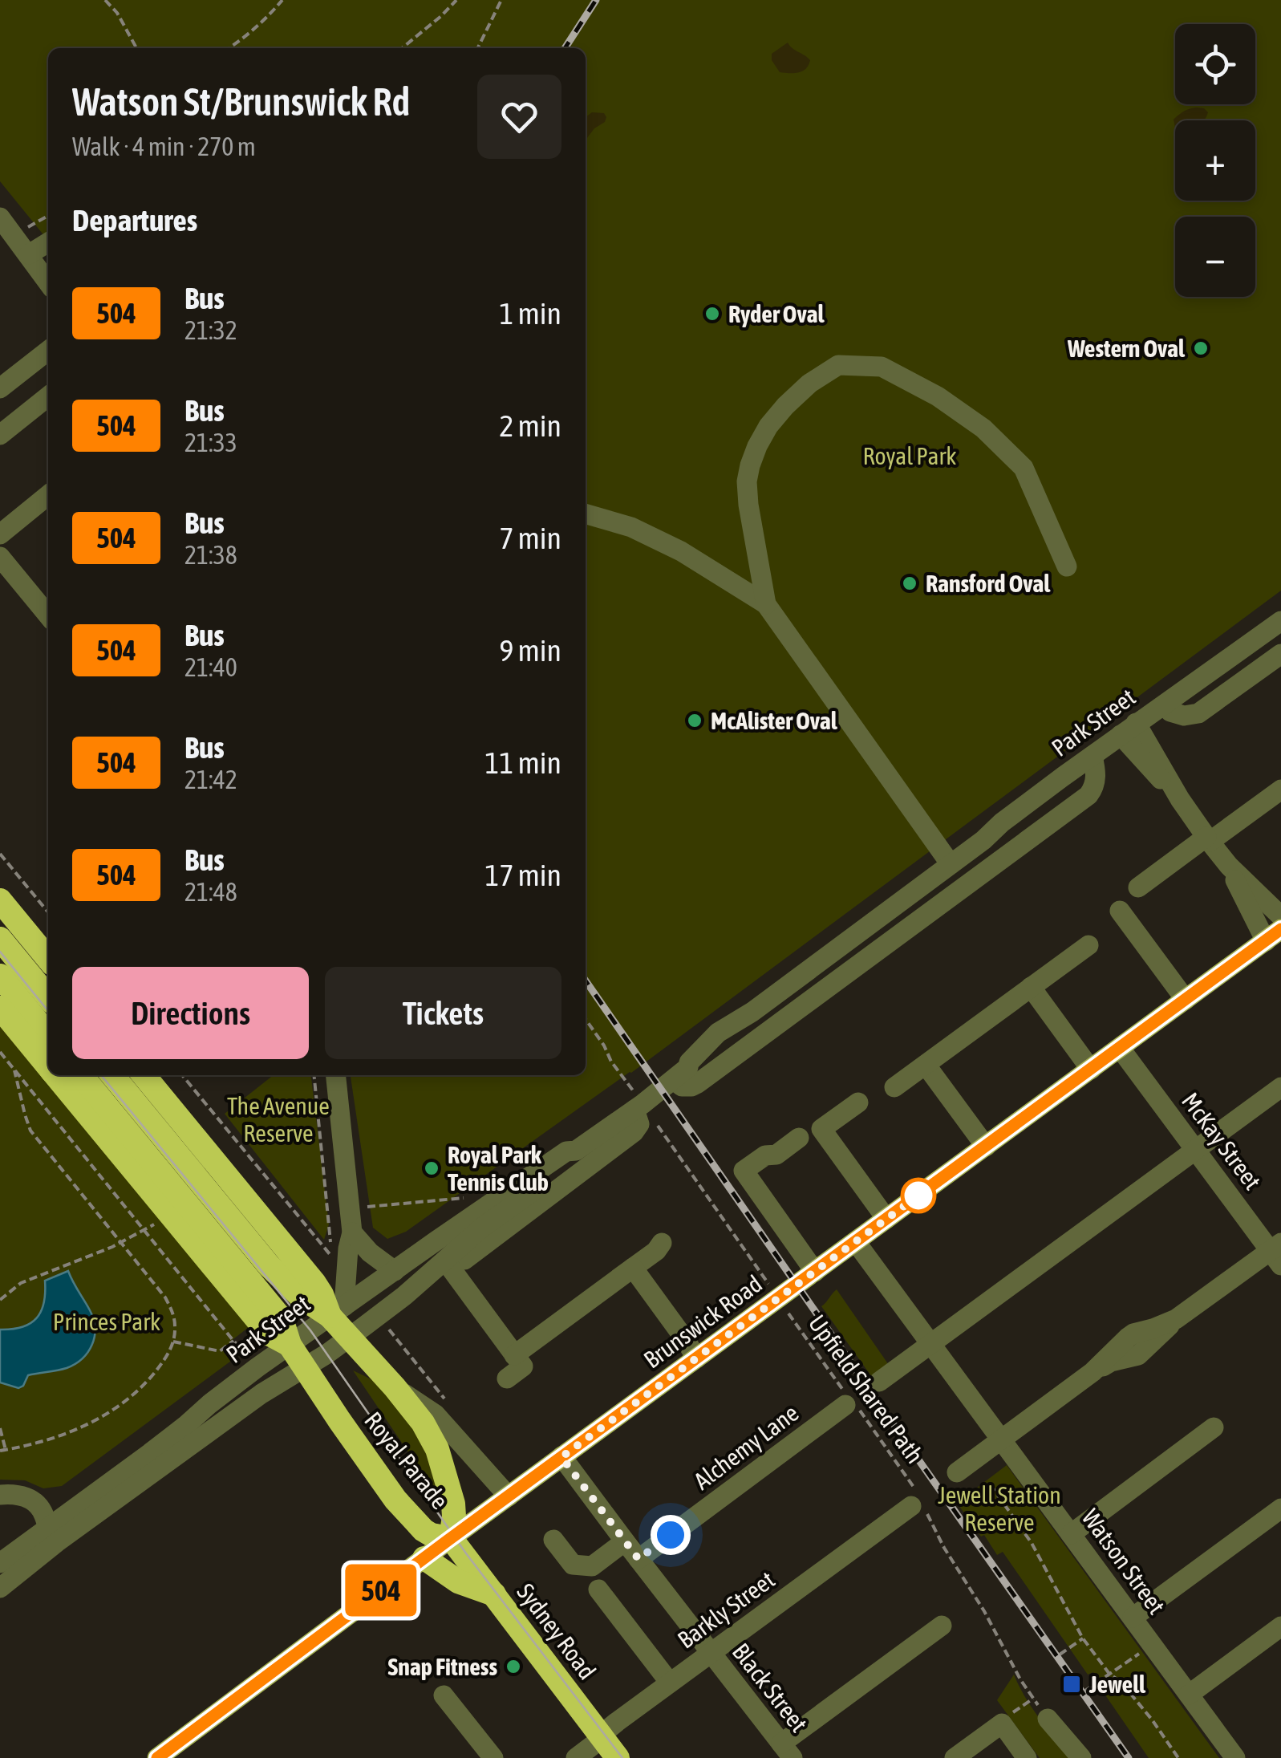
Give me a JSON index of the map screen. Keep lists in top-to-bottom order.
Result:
{
  "streets": {
    "highway": ["Royal Parade", "Sydney Road"],
    "main road": ["Brunswick Road"],
    "street": [
      "Park Street",
      "McKay Street",
      "Alchemy Lane",
      "Watson Street",
      "Barkly Street",
      "Black Street"
    ],
    "path": ["Upfield Shared Path"]
  },
  "crossings": [
    ["Park Street", "Upfield Shared Path"],
    ["Park Street", "Royal Parade"],
    ["McKay Street", "Brunswick Road"],
    ["Brunswick Road", "Upfield Shared Path"],
    ["Brunswick Road", "Royal Parade"],
    ["Brunswick Road", "Watson Street"],
    ["Brunswick Road", "Sydney Road"],
    ["Brunswick Road", "Black Street"],
    ["Upfield Shared Path", "Alchemy Lane"],
    ["Upfield Shared Path", "Barkly Street"],
    ["Alchemy Lane", "Black Street"],
    ["Royal Parade", "Sydney Road"],
    ["Barkly Street", "Sydney Road"],
    ["Barkly Street", "Black Street"]
  ],
  "parks": [
    "Royal Park",
    "The Avenue Reserve",
    "Princes Park",
    "Jewell Station Reserve"
  ],
  "places": {
    "other": [
      "Ryder Oval",
      "Western Oval",
      "Ransford Oval",
      "McAlister Oval",
      "Royal Park Tennis Club",
      "Snap Fitness"
    ],
    "transit": ["Jewell"]
  },
  "lines": ["bus line 504"],
  "page": {
    "on_map": "504",
    "map_buttons": ["+", "−"],
    "heading": [
      ["Watson St/Brunswick Rd", "Walk · 4 min · 270 m"],
      "Departures"
    ],
    "list": [
      {
        "mark": "504",
        "name": "Bus",
        "note": "21:32",
        "value": "1 min"
      },
      {
        "mark": "504",
        "name": "Bus",
        "note": "21:33",
        "value": "2 min"
      },
      {
        "mark": "504",
        "name": "Bus",
        "note": "21:38",
        "value": "7 min"
      },
      {
        "mark": "504",
        "name": "Bus",
        "note": "21:40",
        "value": "9 min"
      },
      {
        "mark": "504",
        "name": "Bus",
        "note": "21:42",
        "value": "11 min"
      },
      {
        "mark": "504",
        "name": "Bus",
        "note": "21:48",
        "value": "17 min"
      }
    ],
    "buttons": ["Directions", "Tickets"]
  }
}
